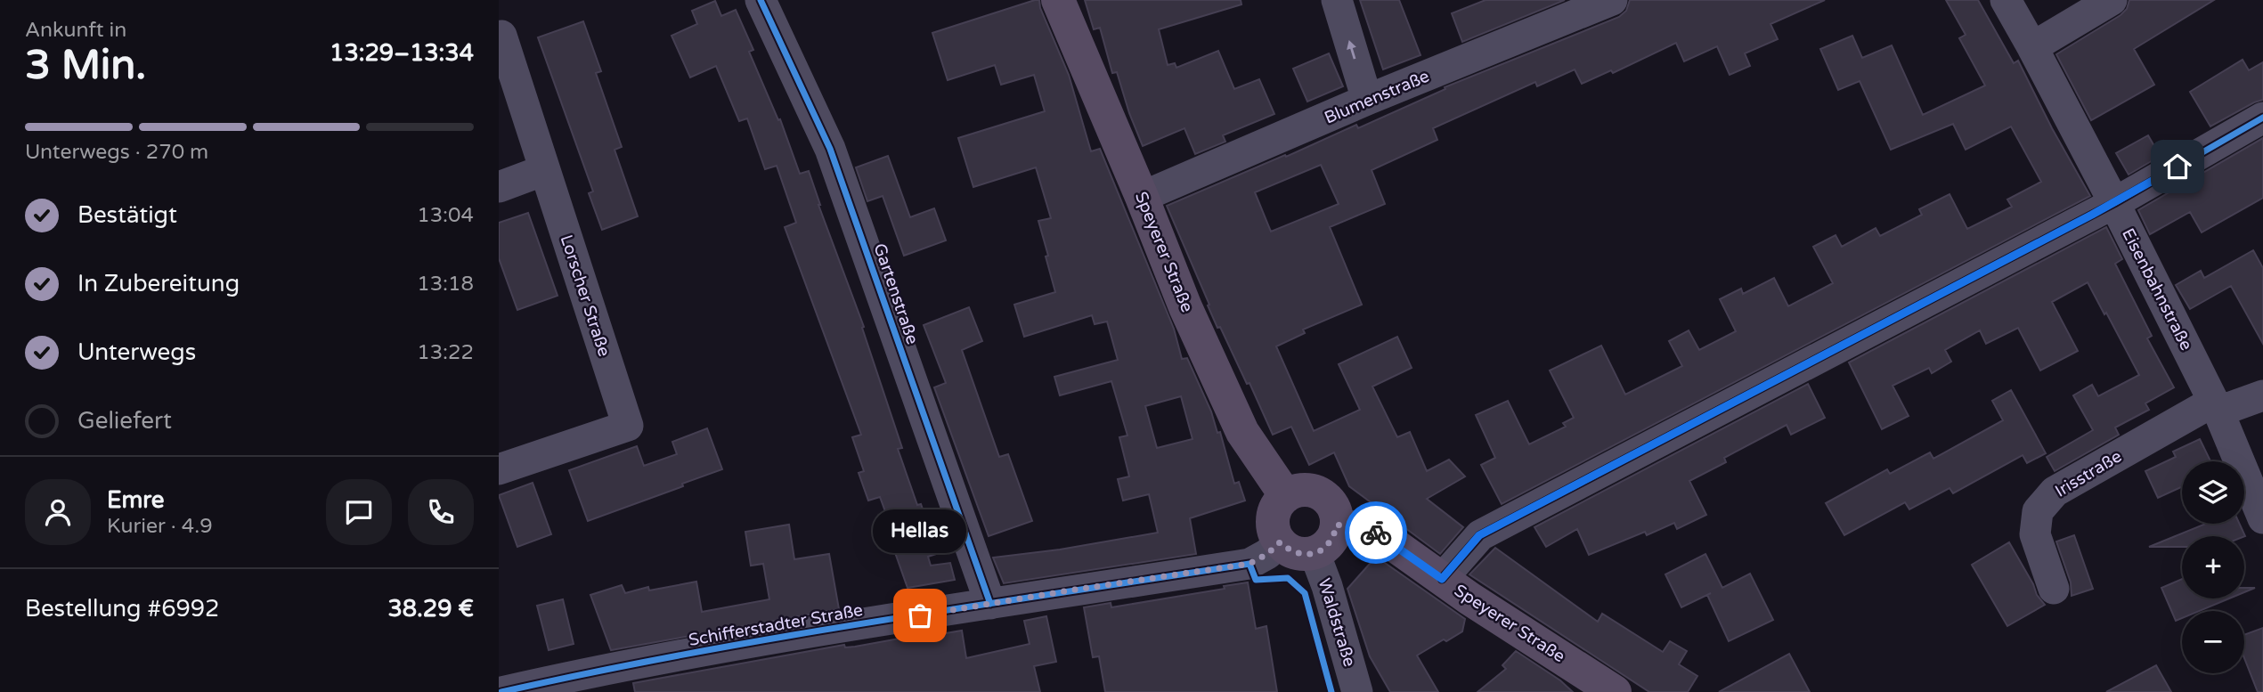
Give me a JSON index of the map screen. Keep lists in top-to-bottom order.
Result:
{
  "streets": {
    "main road": ["Speyerer Straße"],
    "street": [
      "Blumenstraße",
      "Eisenbahnstraße",
      "Gartenstraße",
      "Lorscher Straße",
      "Irisstraße",
      "Waldstraße",
      "Schifferstadter Straße"
    ]
  },
  "crossings": [
    ["Blumenstraße", "Speyerer Straße"],
    ["Speyerer Straße", "Waldstraße"],
    ["Speyerer Straße", "Schifferstadter Straße"],
    ["Eisenbahnstraße", "Irisstraße"],
    ["Gartenstraße", "Schifferstadter Straße"],
    ["Waldstraße", "Schifferstadter Straße"]
  ],
  "places": ["Hellas"],
  "page": {
    "heading": ["3 Min.", "Ankunft in", "13:29–13:34"],
    "panel": [
      "Emre",
      "Kurier · 4.9",
      "Bestellung #6992",
      "38.29 €"
    ],
    "bar": "Unterwegs · 270 m",
    "list": [
      ["Bestätigt", "13:04"],
      ["In Zubereitung", "13:18"],
      ["Unterwegs", "13:22"],
      "Geliefert"
    ],
    "map_buttons": ["+", "−"],
    "bubble": "Hellas"
  }
}
